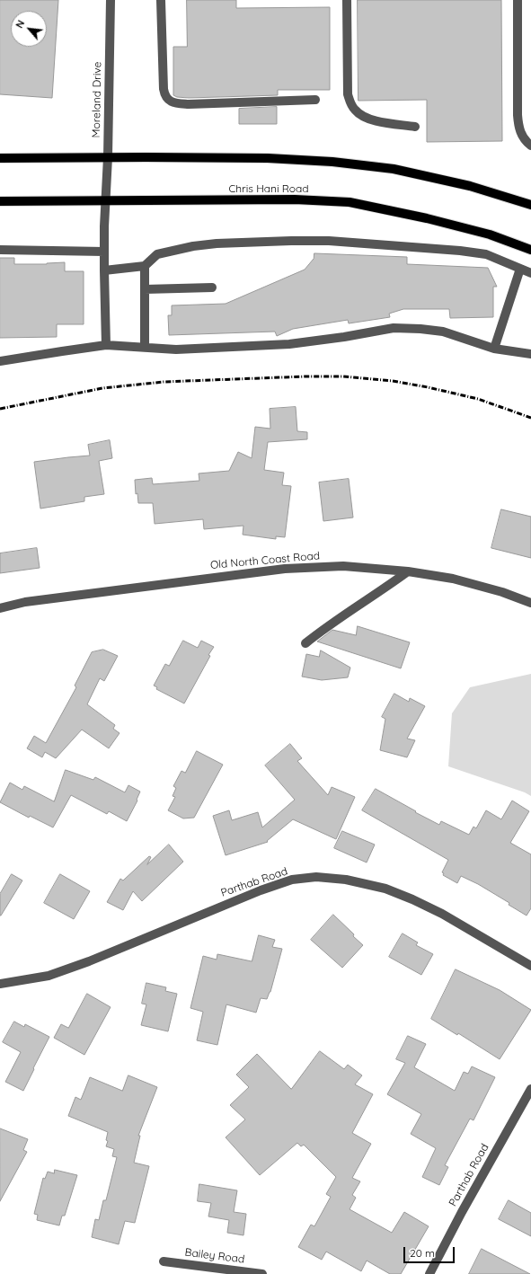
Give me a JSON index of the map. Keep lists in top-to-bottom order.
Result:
{
  "streets": {
    "main road": ["Chris Hani Road"],
    "street": [
      "Moreland Drive",
      "Old North Coast Road",
      "Parthab Road",
      "Bailey Road"
    ]
  },
  "crossings": [
    ["Moreland Drive", "Chris Hani Road"]
  ],
  "scale_bar": "20 m",
  "north": "top left"
}
